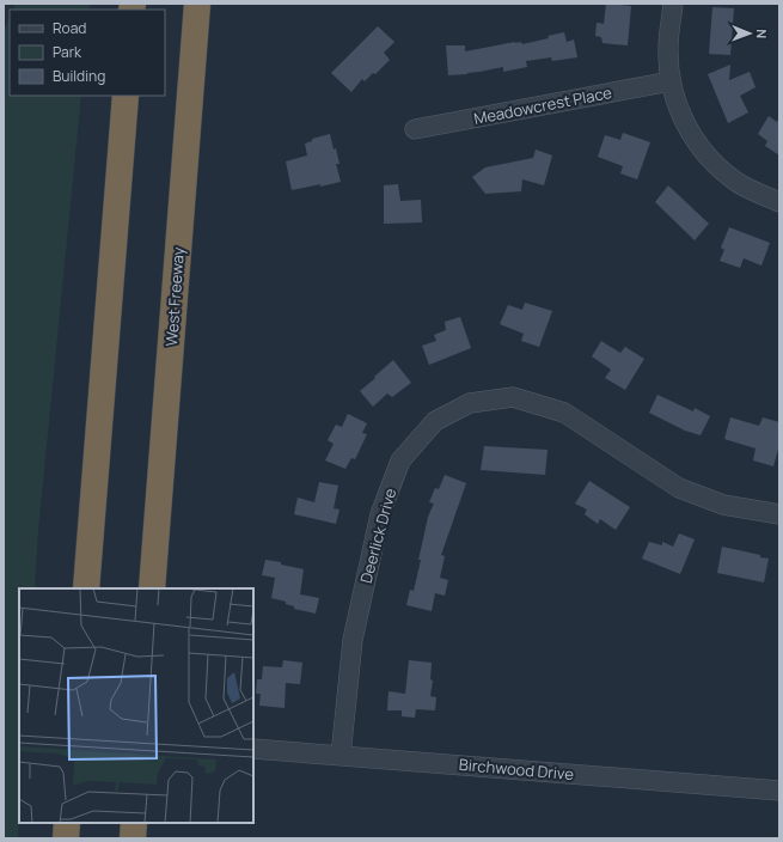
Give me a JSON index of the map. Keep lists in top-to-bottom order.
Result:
{
  "streets": {
    "highway": ["West Freeway"],
    "street": ["Meadowcrest Place", "Deerlick Drive", "Birchwood Drive"]
  },
  "crossings": [
    ["Deerlick Drive", "Birchwood Drive"]
  ],
  "legend": ["Road", "Park", "Building"],
  "north": "right"
}
